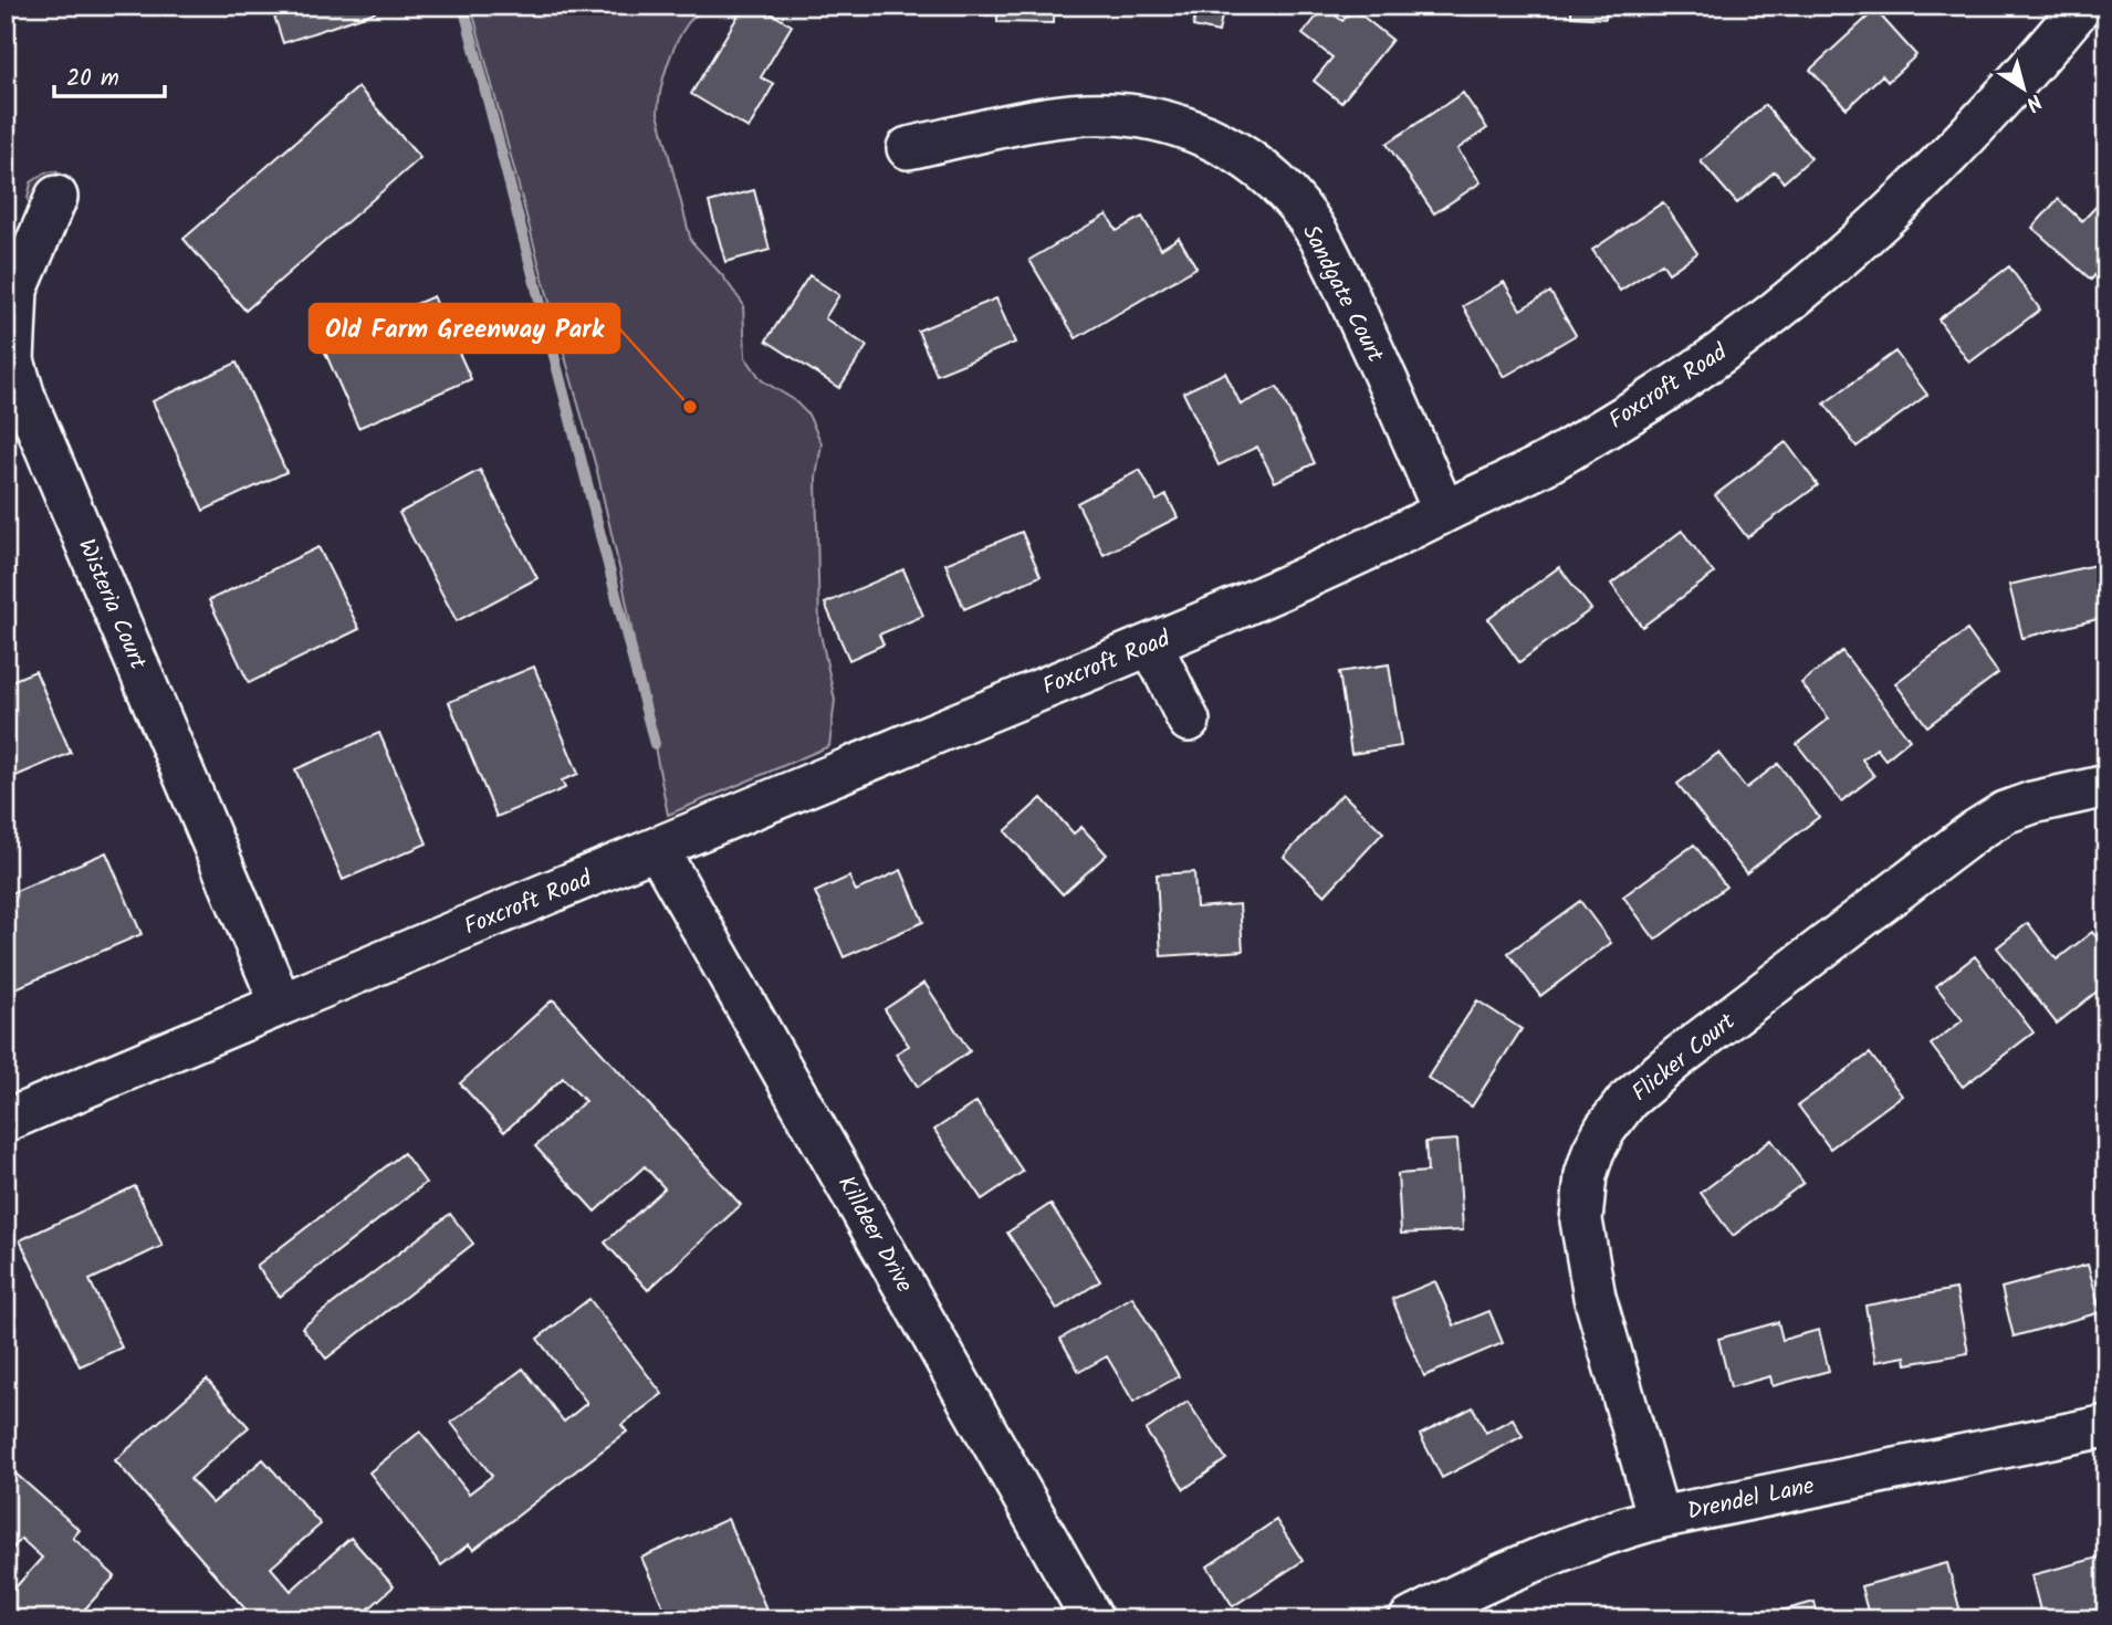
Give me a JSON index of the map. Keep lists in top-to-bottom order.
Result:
{
  "streets": {
    "street": [
      "Sandgate Court",
      "Foxcroft Road",
      "Wisteria Court",
      "Flicker Court",
      "Killdeer Drive",
      "Drendel Lane"
    ]
  },
  "crossings": [
    ["Sandgate Court", "Foxcroft Road"],
    ["Foxcroft Road", "Wisteria Court"],
    ["Foxcroft Road", "Killdeer Drive"],
    ["Flicker Court", "Drendel Lane"]
  ],
  "places": ["Old Farm Greenway Park"],
  "scale_bar": "20 m",
  "north": "bottom right"
}
